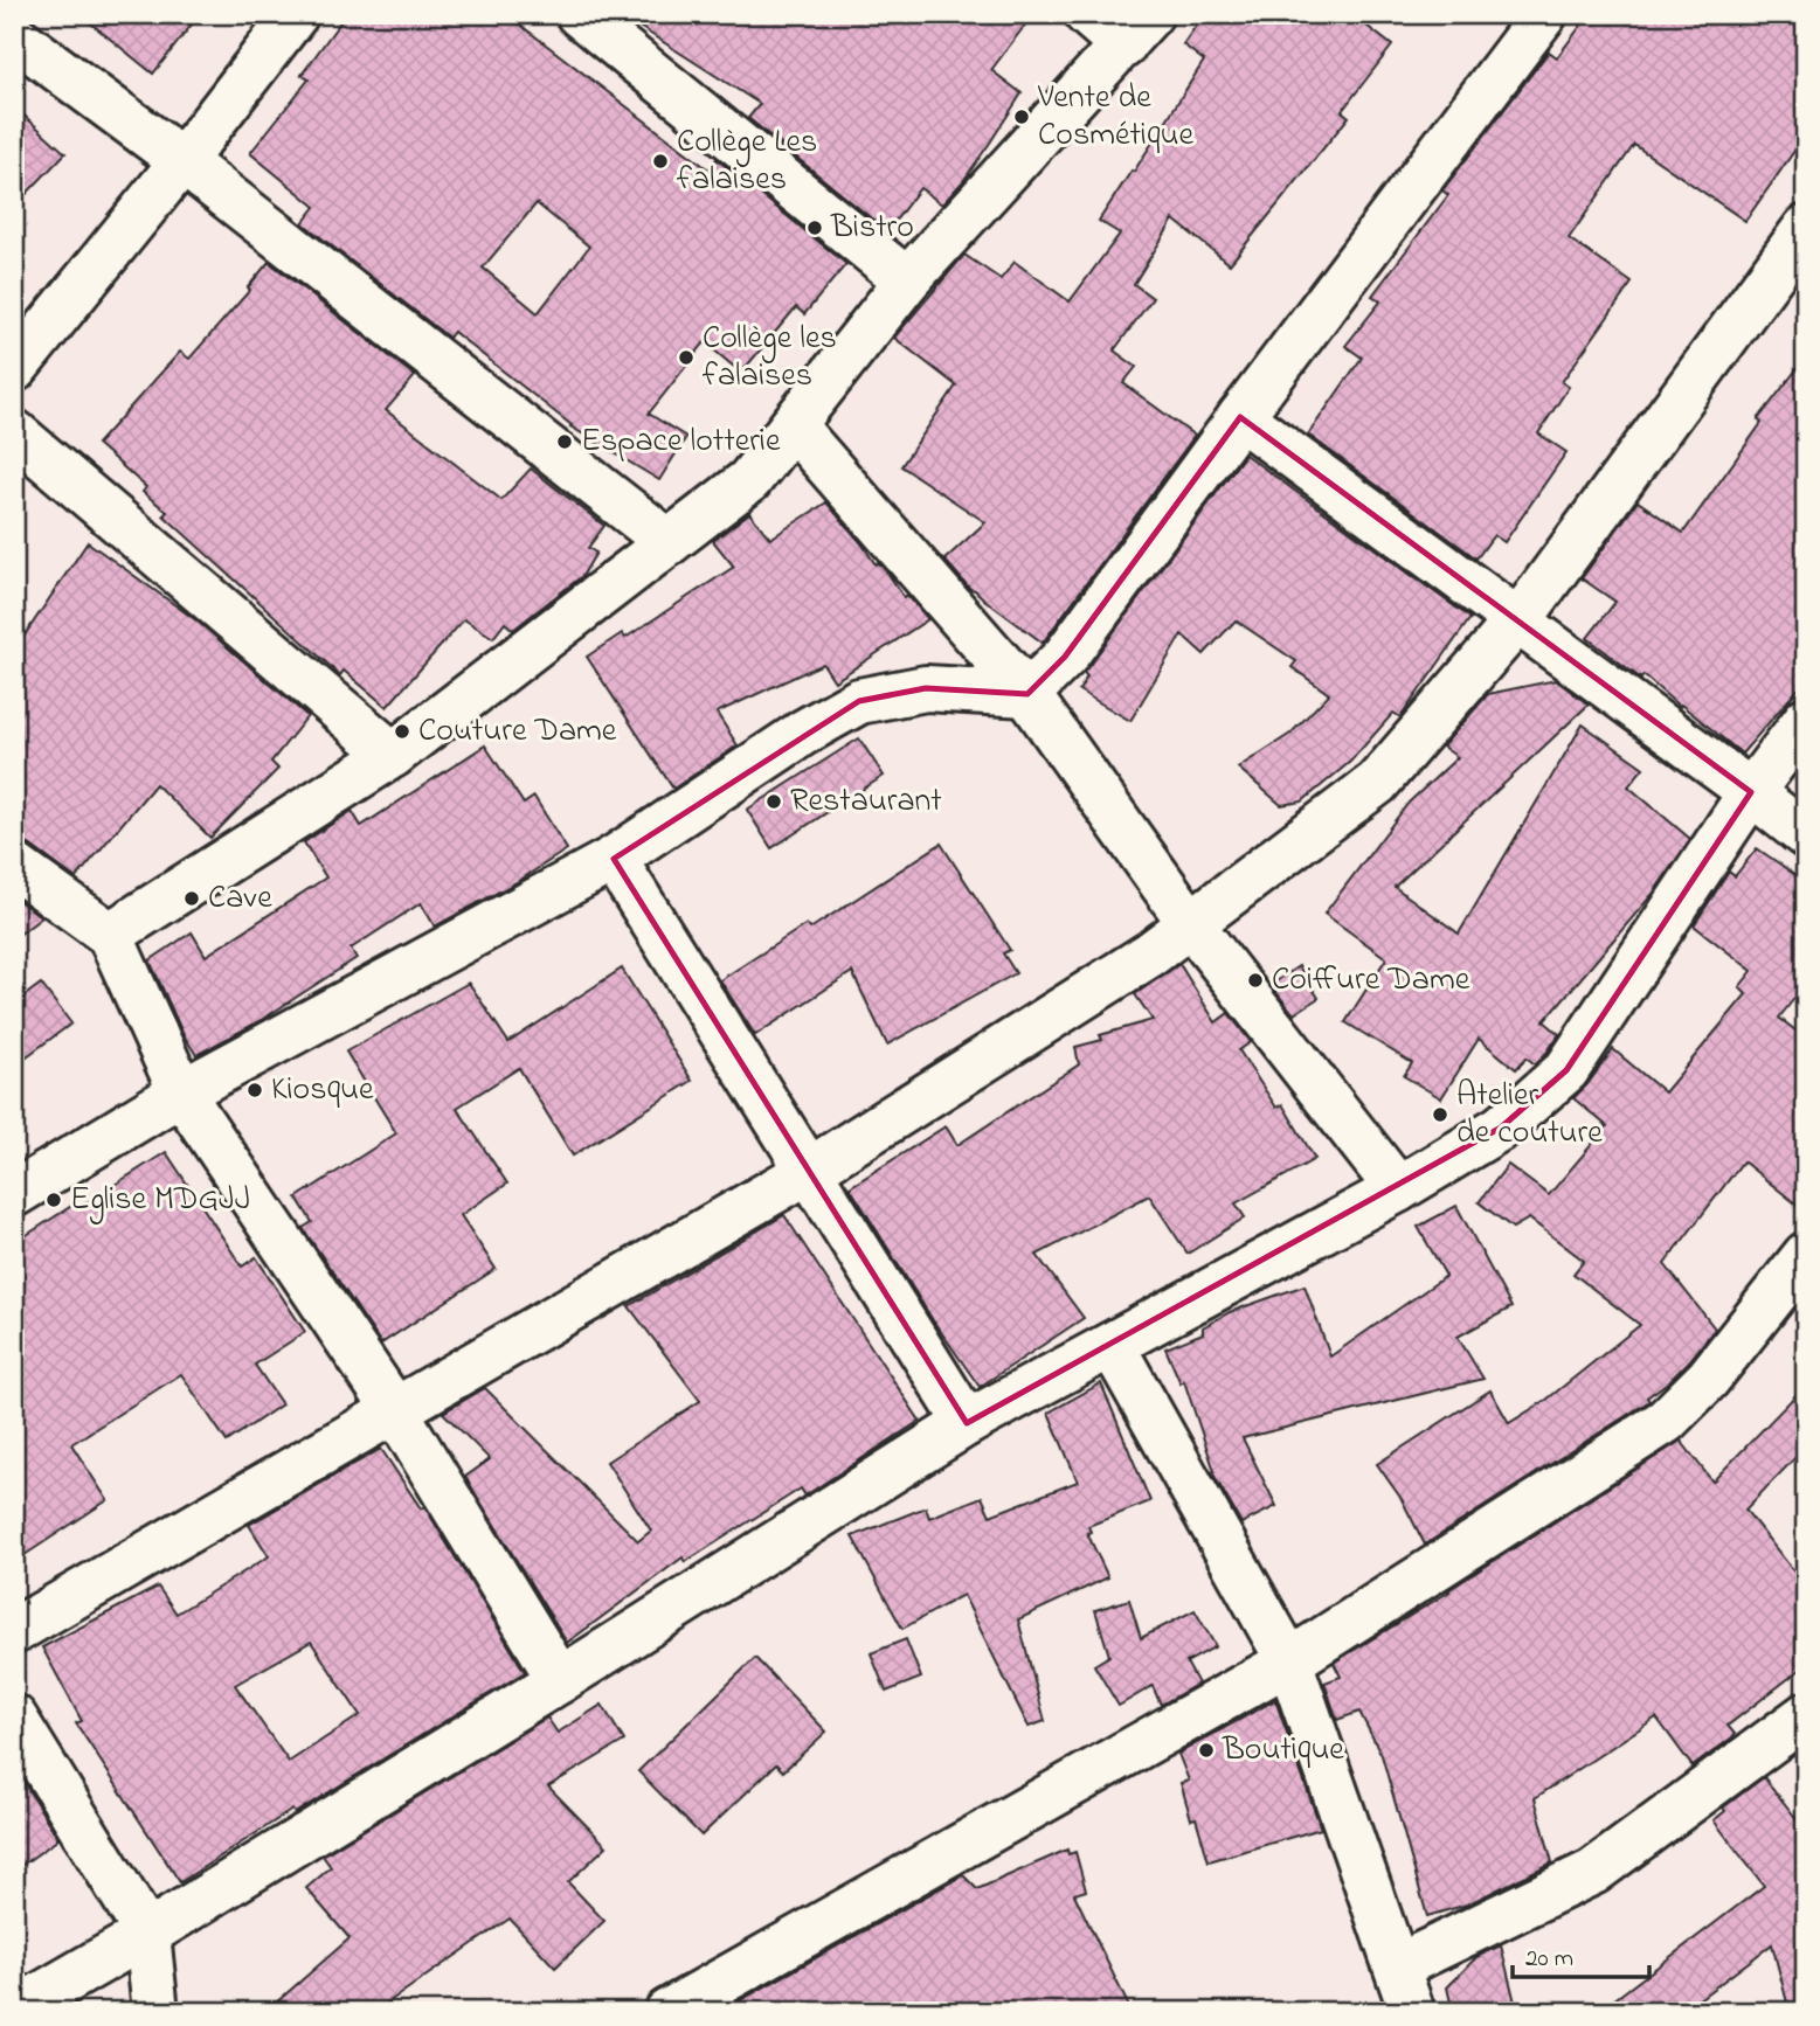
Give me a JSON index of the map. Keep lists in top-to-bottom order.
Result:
{
  "places": [
    "Vente de Cosmétique",
    "Collège Les falaises",
    "Bistro",
    "Collège les falaises",
    "Espace lotterie",
    "Couture Dame",
    "Restaurant",
    "Cave",
    "Coiffure Dame",
    "Kiosque",
    "Atelier de couture",
    "Eglise MDGJJ",
    "Boutique"
  ],
  "scale_bar": "20 m"
}
